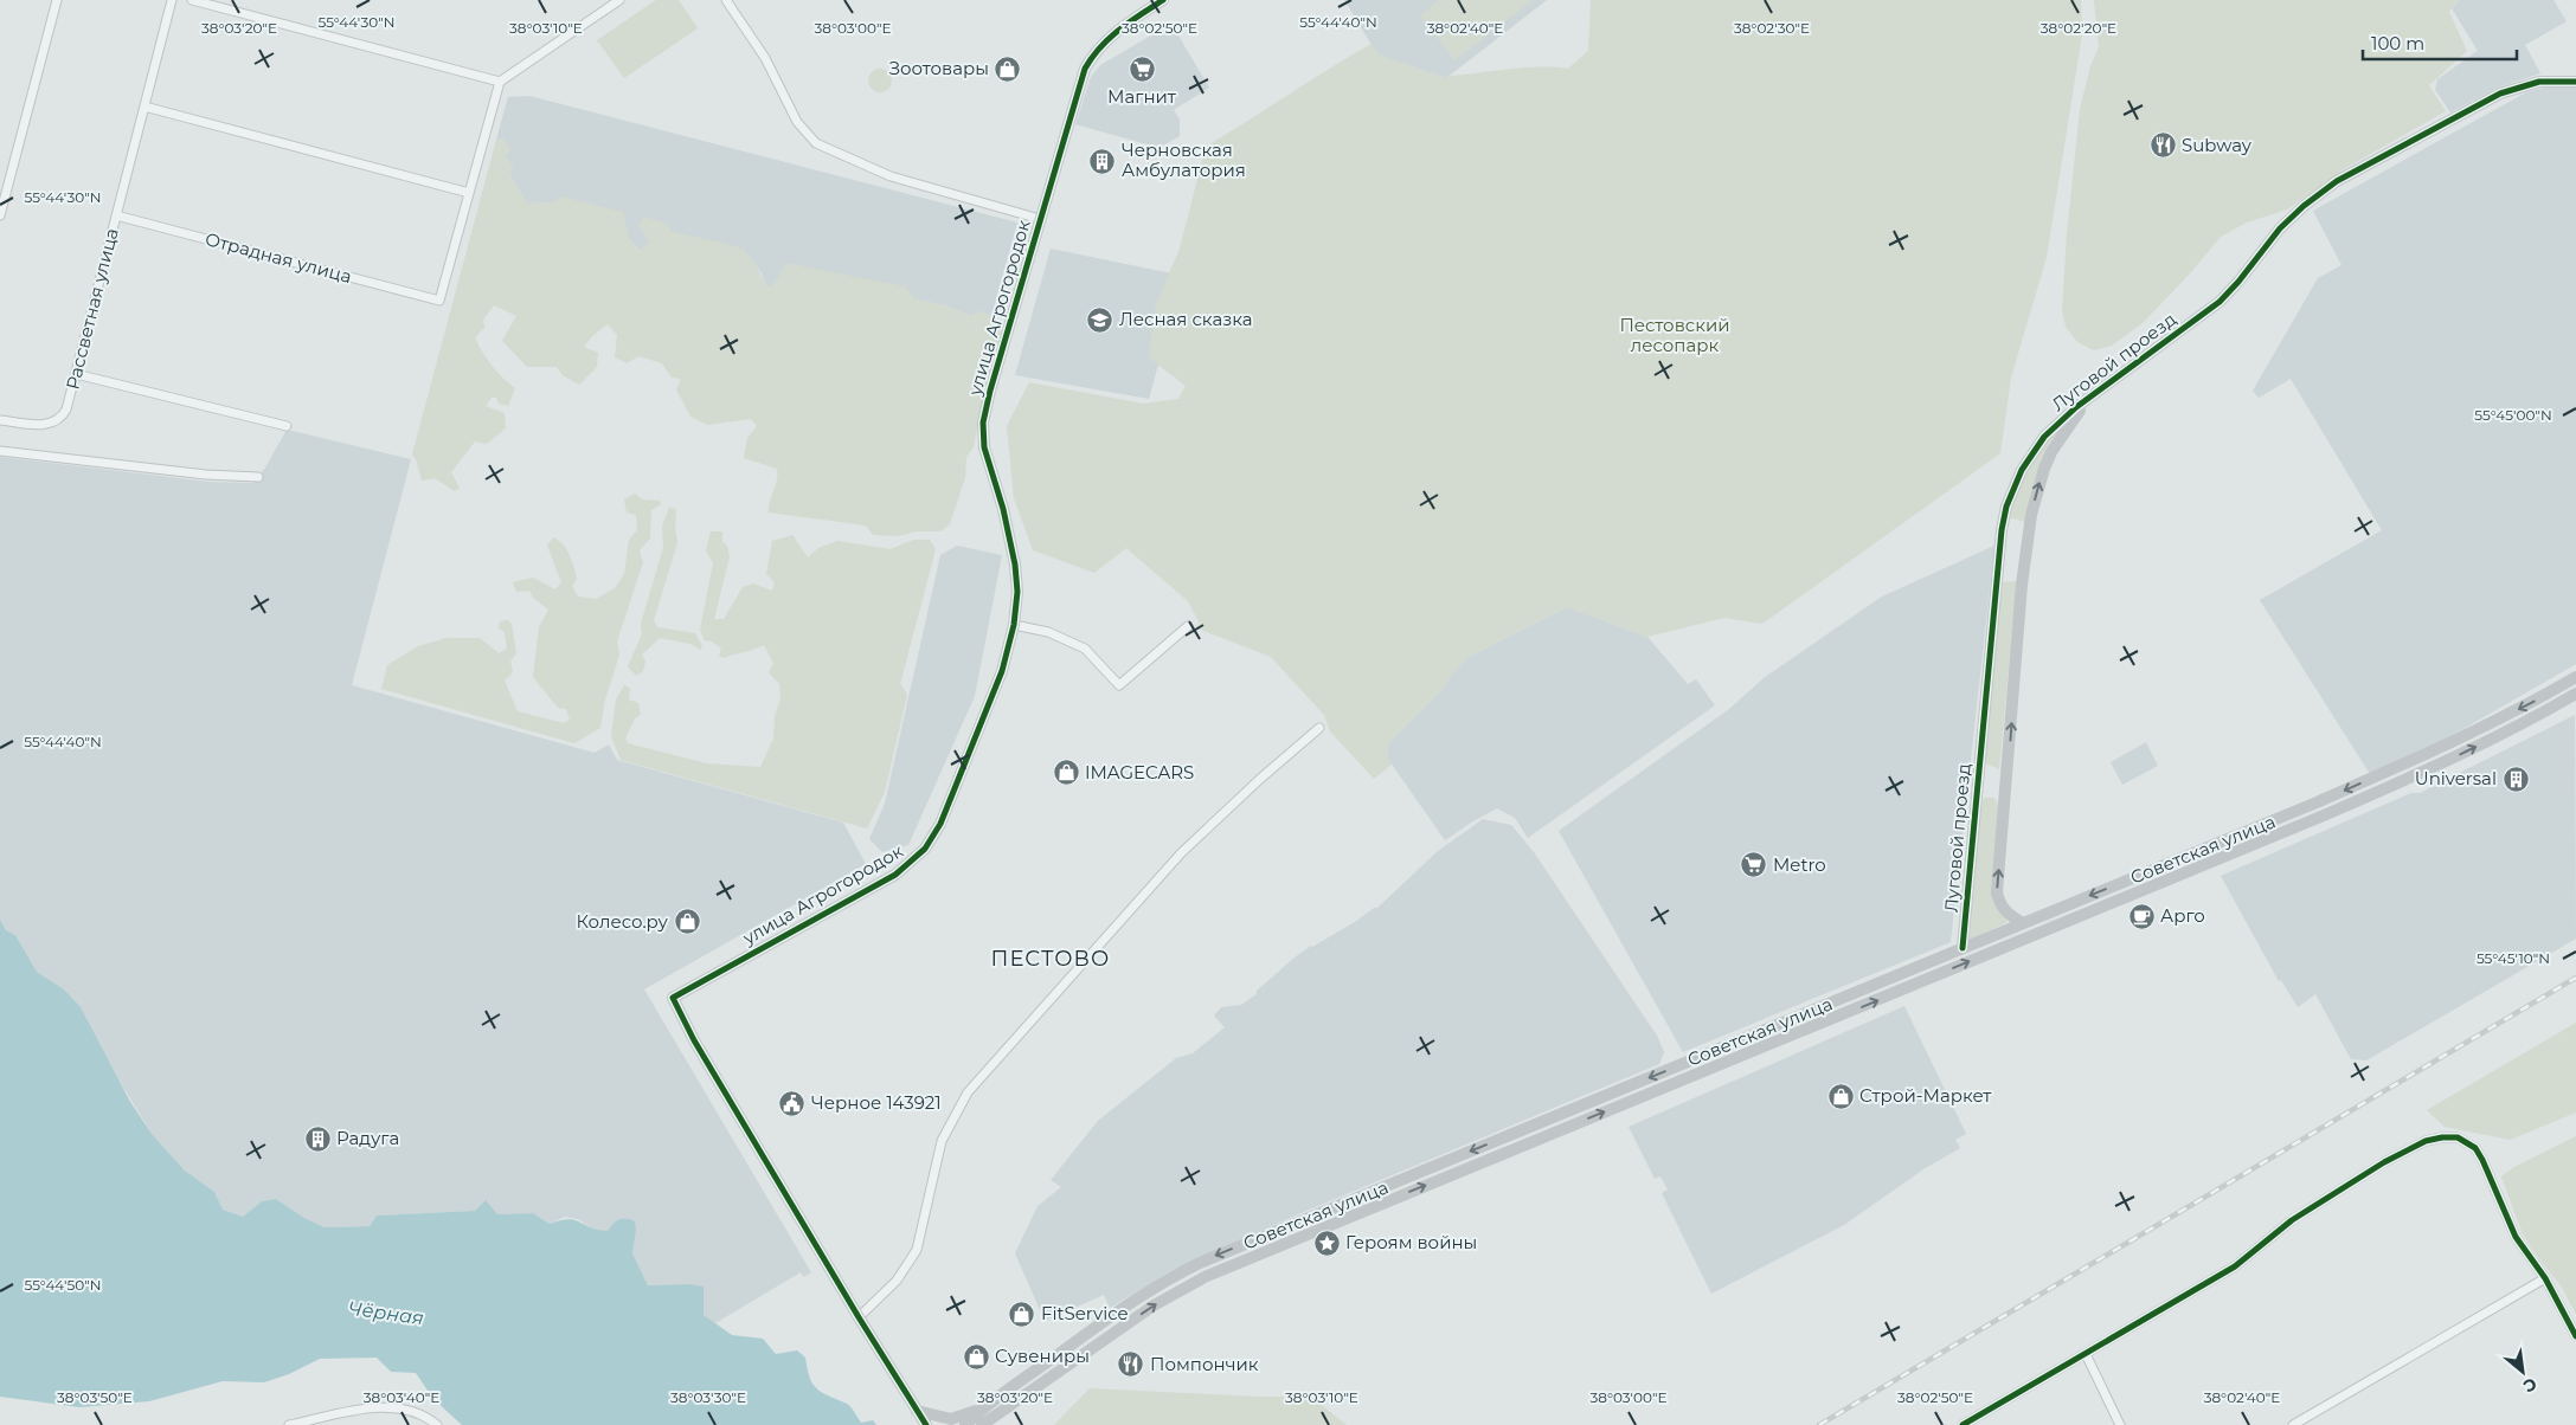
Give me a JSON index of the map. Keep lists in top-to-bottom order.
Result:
{
  "streets": {
    "main road": ["улица Агрогородок", "Луговой проезд", "Советская улица"],
    "street": ["Отрадная улица", "Рассветная улица"]
  },
  "crossings": [
    ["Отрадная улица", "Рассветная улица"],
    ["Луговой проезд", "Советская улица"]
  ],
  "districts": ["ПЕСТОВО"],
  "water": ["Чёрная"],
  "parks": ["Пестовский лесопарк"],
  "places": {
    "shop": [
      "Зоотовары",
      "IMAGECARS",
      "Колесо.ру",
      "Строй-Маркет",
      "FitService",
      "Сувениры"
    ],
    "supermarket": ["Магнит", "Metro"],
    "restaurant": ["Subway", "Помпончик"],
    "building": ["Черновская Амбулатория", "Universal", "Радуга"],
    "school or university": ["Лесная сказка"],
    "cafe": ["Арго"],
    "public building": ["Черное 143921"],
    "place": ["Героям войны"]
  },
  "scale_bar": "100 m",
  "north": "bottom right",
  "coordinates": [
    "55°44'30\"N",
    "55°44'40\"N",
    "38°03'20\"E",
    "38°03'10\"E",
    "38°03'00\"E",
    "38°02'50\"E",
    "38°02'40\"E",
    "38°02'30\"E",
    "38°02'20\"E",
    "55°45'00\"N",
    "55°45'10\"N",
    "55°44'50\"N",
    "38°03'50\"E",
    "38°03'40\"E",
    "38°03'30\"E"
  ]
}
